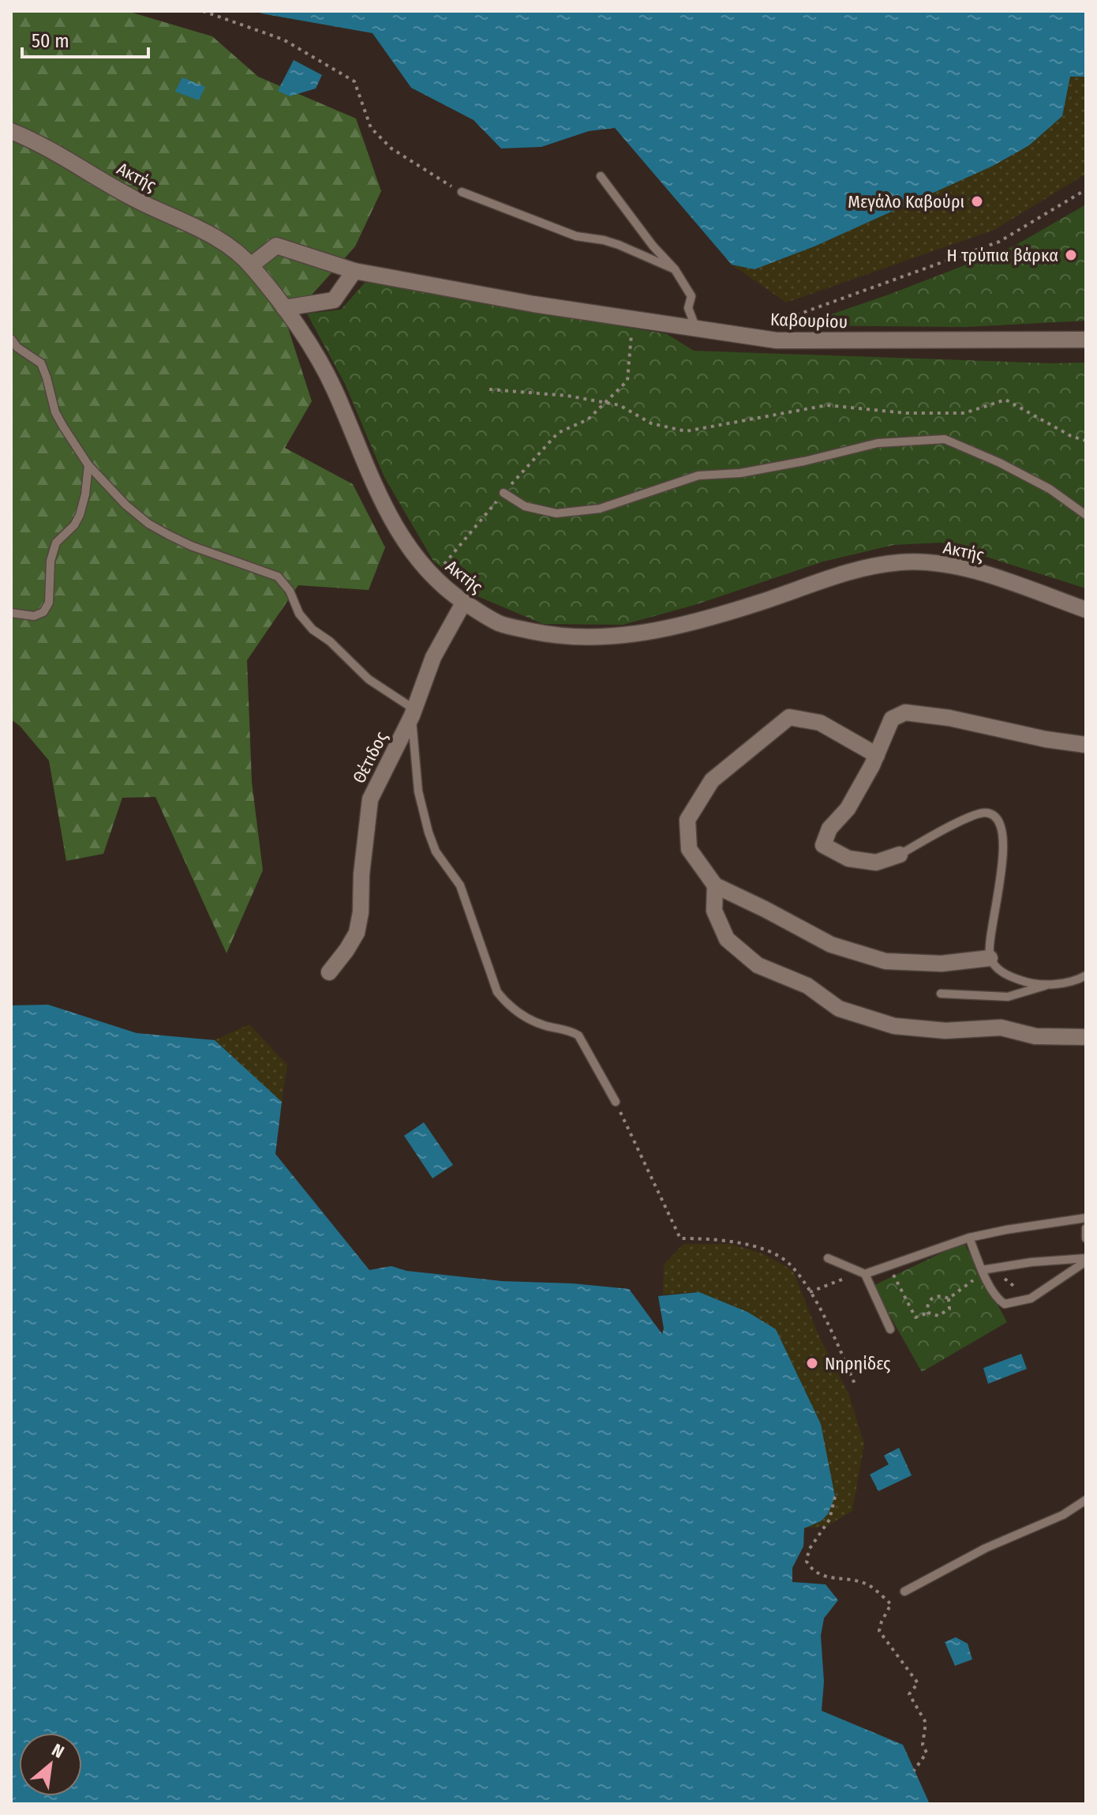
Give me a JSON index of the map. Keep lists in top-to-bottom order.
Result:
{
  "streets": {
    "street": ["Ακτής", "Καβουρίου", "Θέτιδος"]
  },
  "crossings": [
    ["Ακτής", "Καβουρίου"],
    ["Ακτής", "Θέτιδος"]
  ],
  "places": ["Μεγάλο Καβούρι", "Η τρύπια βάρκα", "Νηρηίδες"],
  "scale_bar": "50 m",
  "north": "top right"
}
